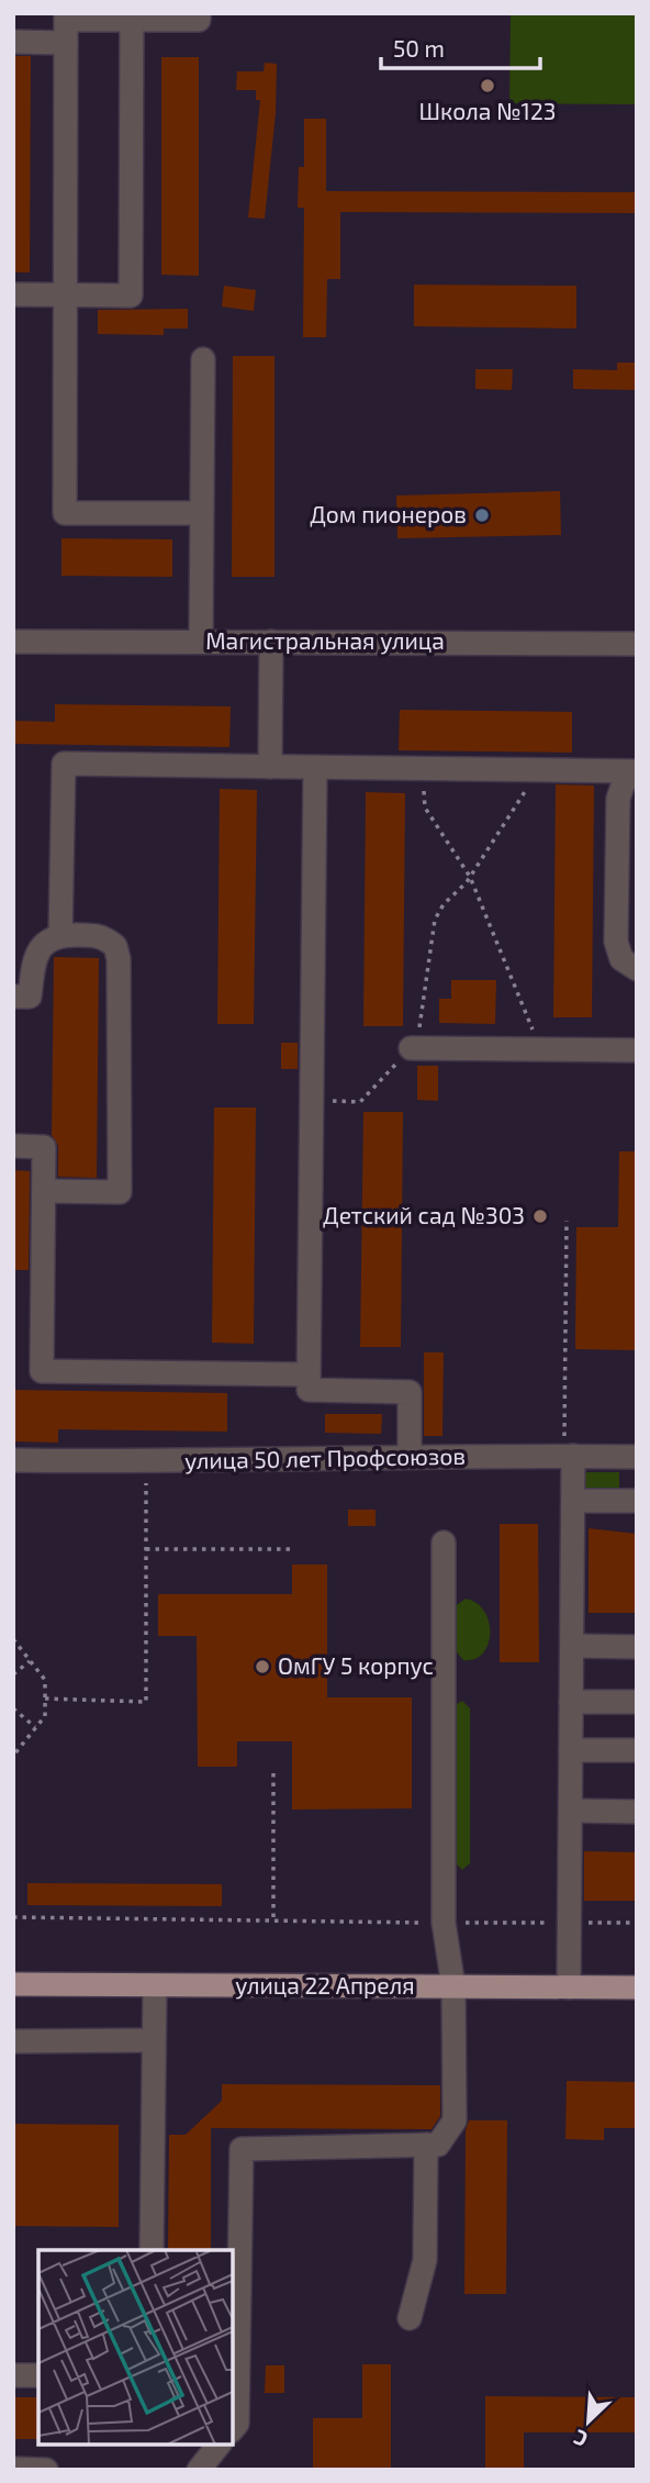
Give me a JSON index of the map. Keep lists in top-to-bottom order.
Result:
{
  "streets": {
    "main road": ["улица 22 Апреля"],
    "street": ["Магистральная улица", "улица 50 лет Профсоюзов"]
  },
  "places": [
    "Школа №123",
    "Дом пионеров",
    "Детский сад №303",
    "ОмГУ 5 корпус"
  ],
  "scale_bar": "50 m",
  "north": "bottom left"
}
